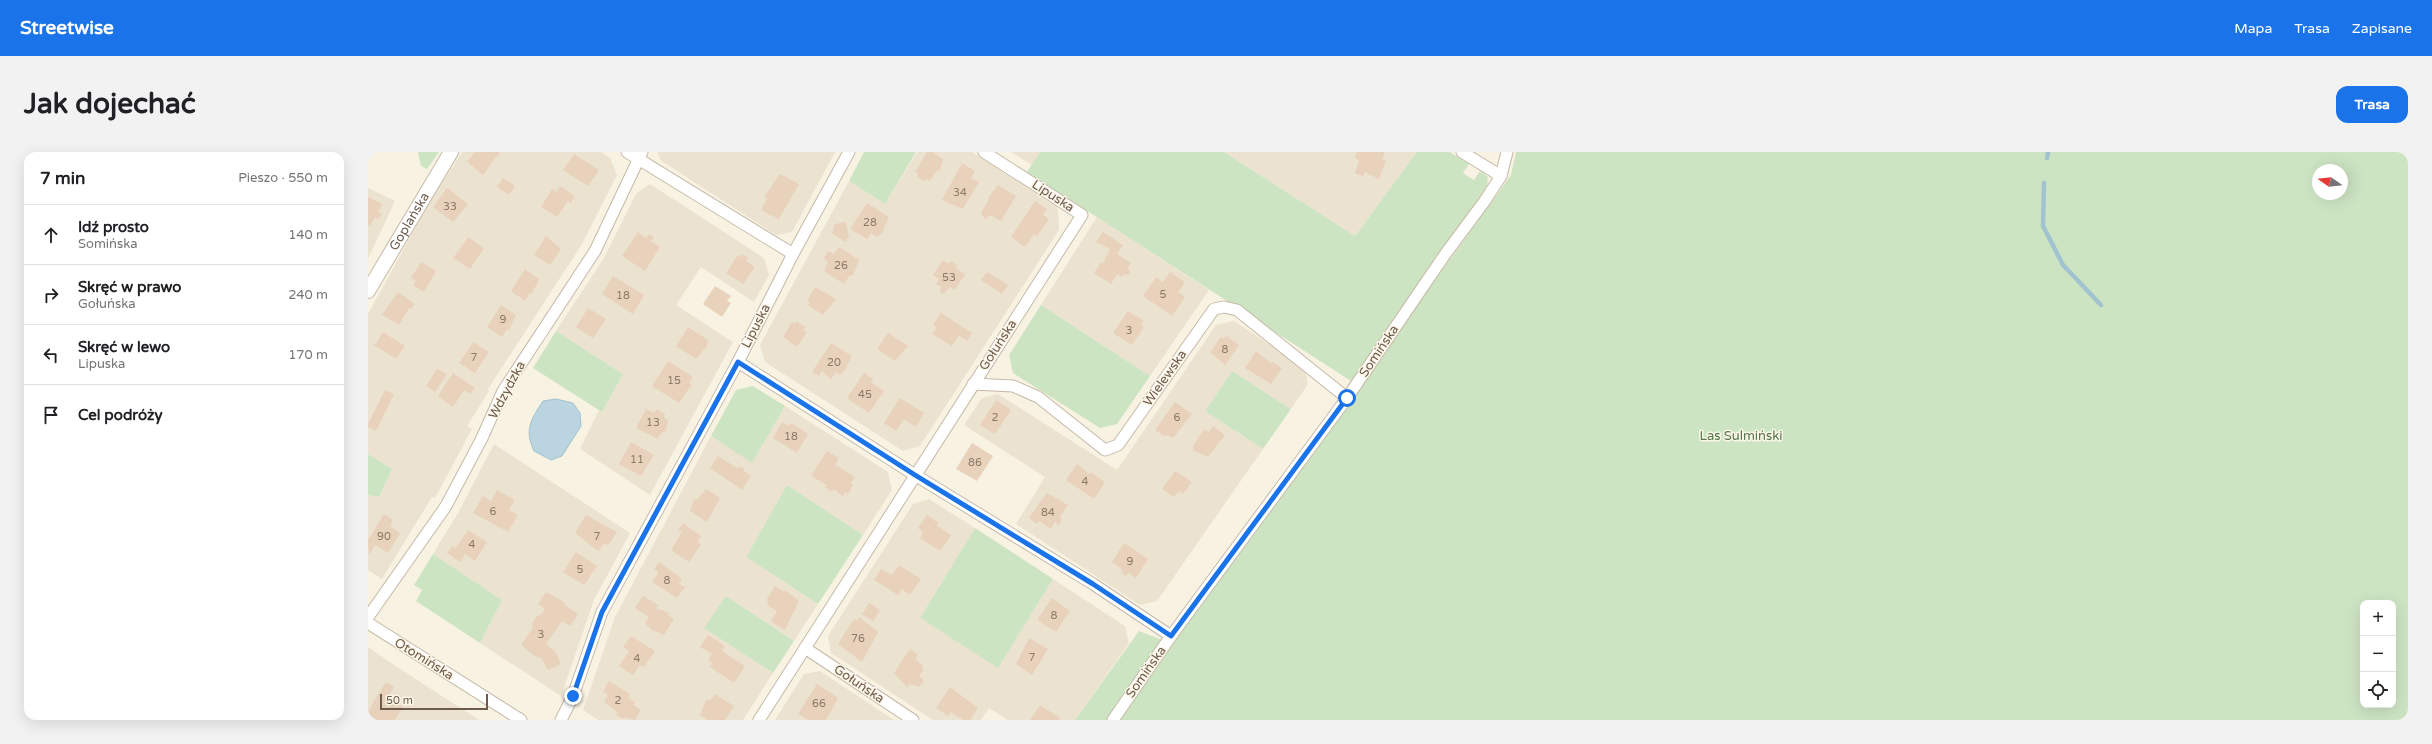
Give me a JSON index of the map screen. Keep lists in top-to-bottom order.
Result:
{
  "streets": {
    "street": [
      "Lipuska",
      "Goplańska",
      "Gołuńska",
      "Somińska",
      "Wielewska",
      "Wdzydzka",
      "Otomińska"
    ]
  },
  "crossings": [
    ["Lipuska", "Gołuńska"],
    ["Gołuńska", "Wielewska"],
    ["Somińska", "Wielewska"]
  ],
  "parks": ["Las Sulmiński"],
  "house_numbers": [
    "34",
    "33",
    "28",
    "26",
    "53",
    "5",
    "18",
    "9",
    "3",
    "8",
    "7",
    "20",
    "15",
    "45",
    "2",
    "6",
    "13",
    "18",
    "11",
    "86",
    "4",
    "6",
    "84",
    "90",
    "7",
    "4",
    "9",
    "5",
    "8",
    "8",
    "3",
    "76",
    "7",
    "4",
    "2",
    "66"
  ],
  "scale_bar": "50 m",
  "north": "left",
  "page": {
    "header": "Streetwise",
    "nav": ["Mapa", "Trasa", "Zapisane"],
    "buttons": "Trasa",
    "title": "Jak dojechać",
    "heading": ["7 min", "Pieszo · 550 m"],
    "list": [
      ["Idź prosto", "Somińska", "140 m"],
      ["Skręć w prawo", "Gołuńska", "240 m"],
      ["Skręć w lewo", "Lipuska", "170 m"],
      "Cel podróży"
    ],
    "map_buttons": ["+", "−"],
    "scale": "50 m"
  }
}
